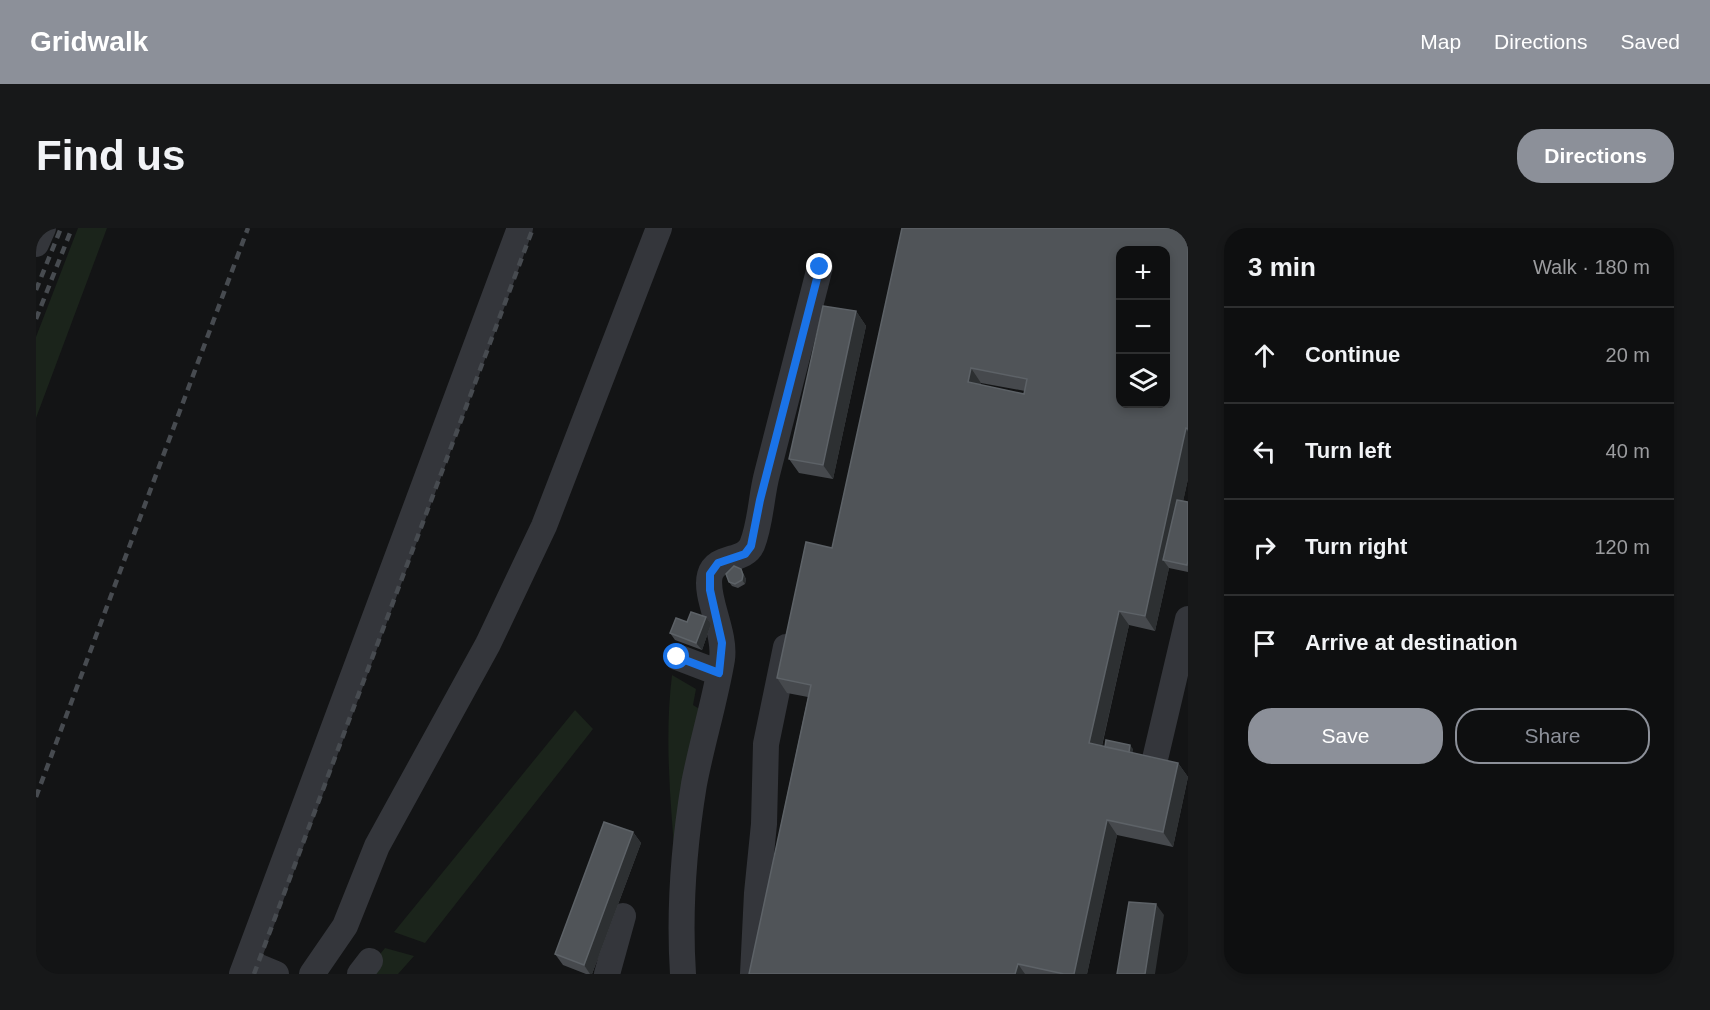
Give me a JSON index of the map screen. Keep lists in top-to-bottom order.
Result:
{
  "page": {
    "header": "Gridwalk",
    "nav": ["Map", "Directions", "Saved"],
    "buttons": [
      "Directions",
      ["Save", "Share"]
    ],
    "title": "Find us",
    "heading": ["3 min", "Walk · 180 m"],
    "map_buttons": ["+", "−"],
    "list": [
      ["Continue", "20 m"],
      ["Turn left", "40 m"],
      ["Turn right", "120 m"],
      "Arrive at destination"
    ]
  }
}
